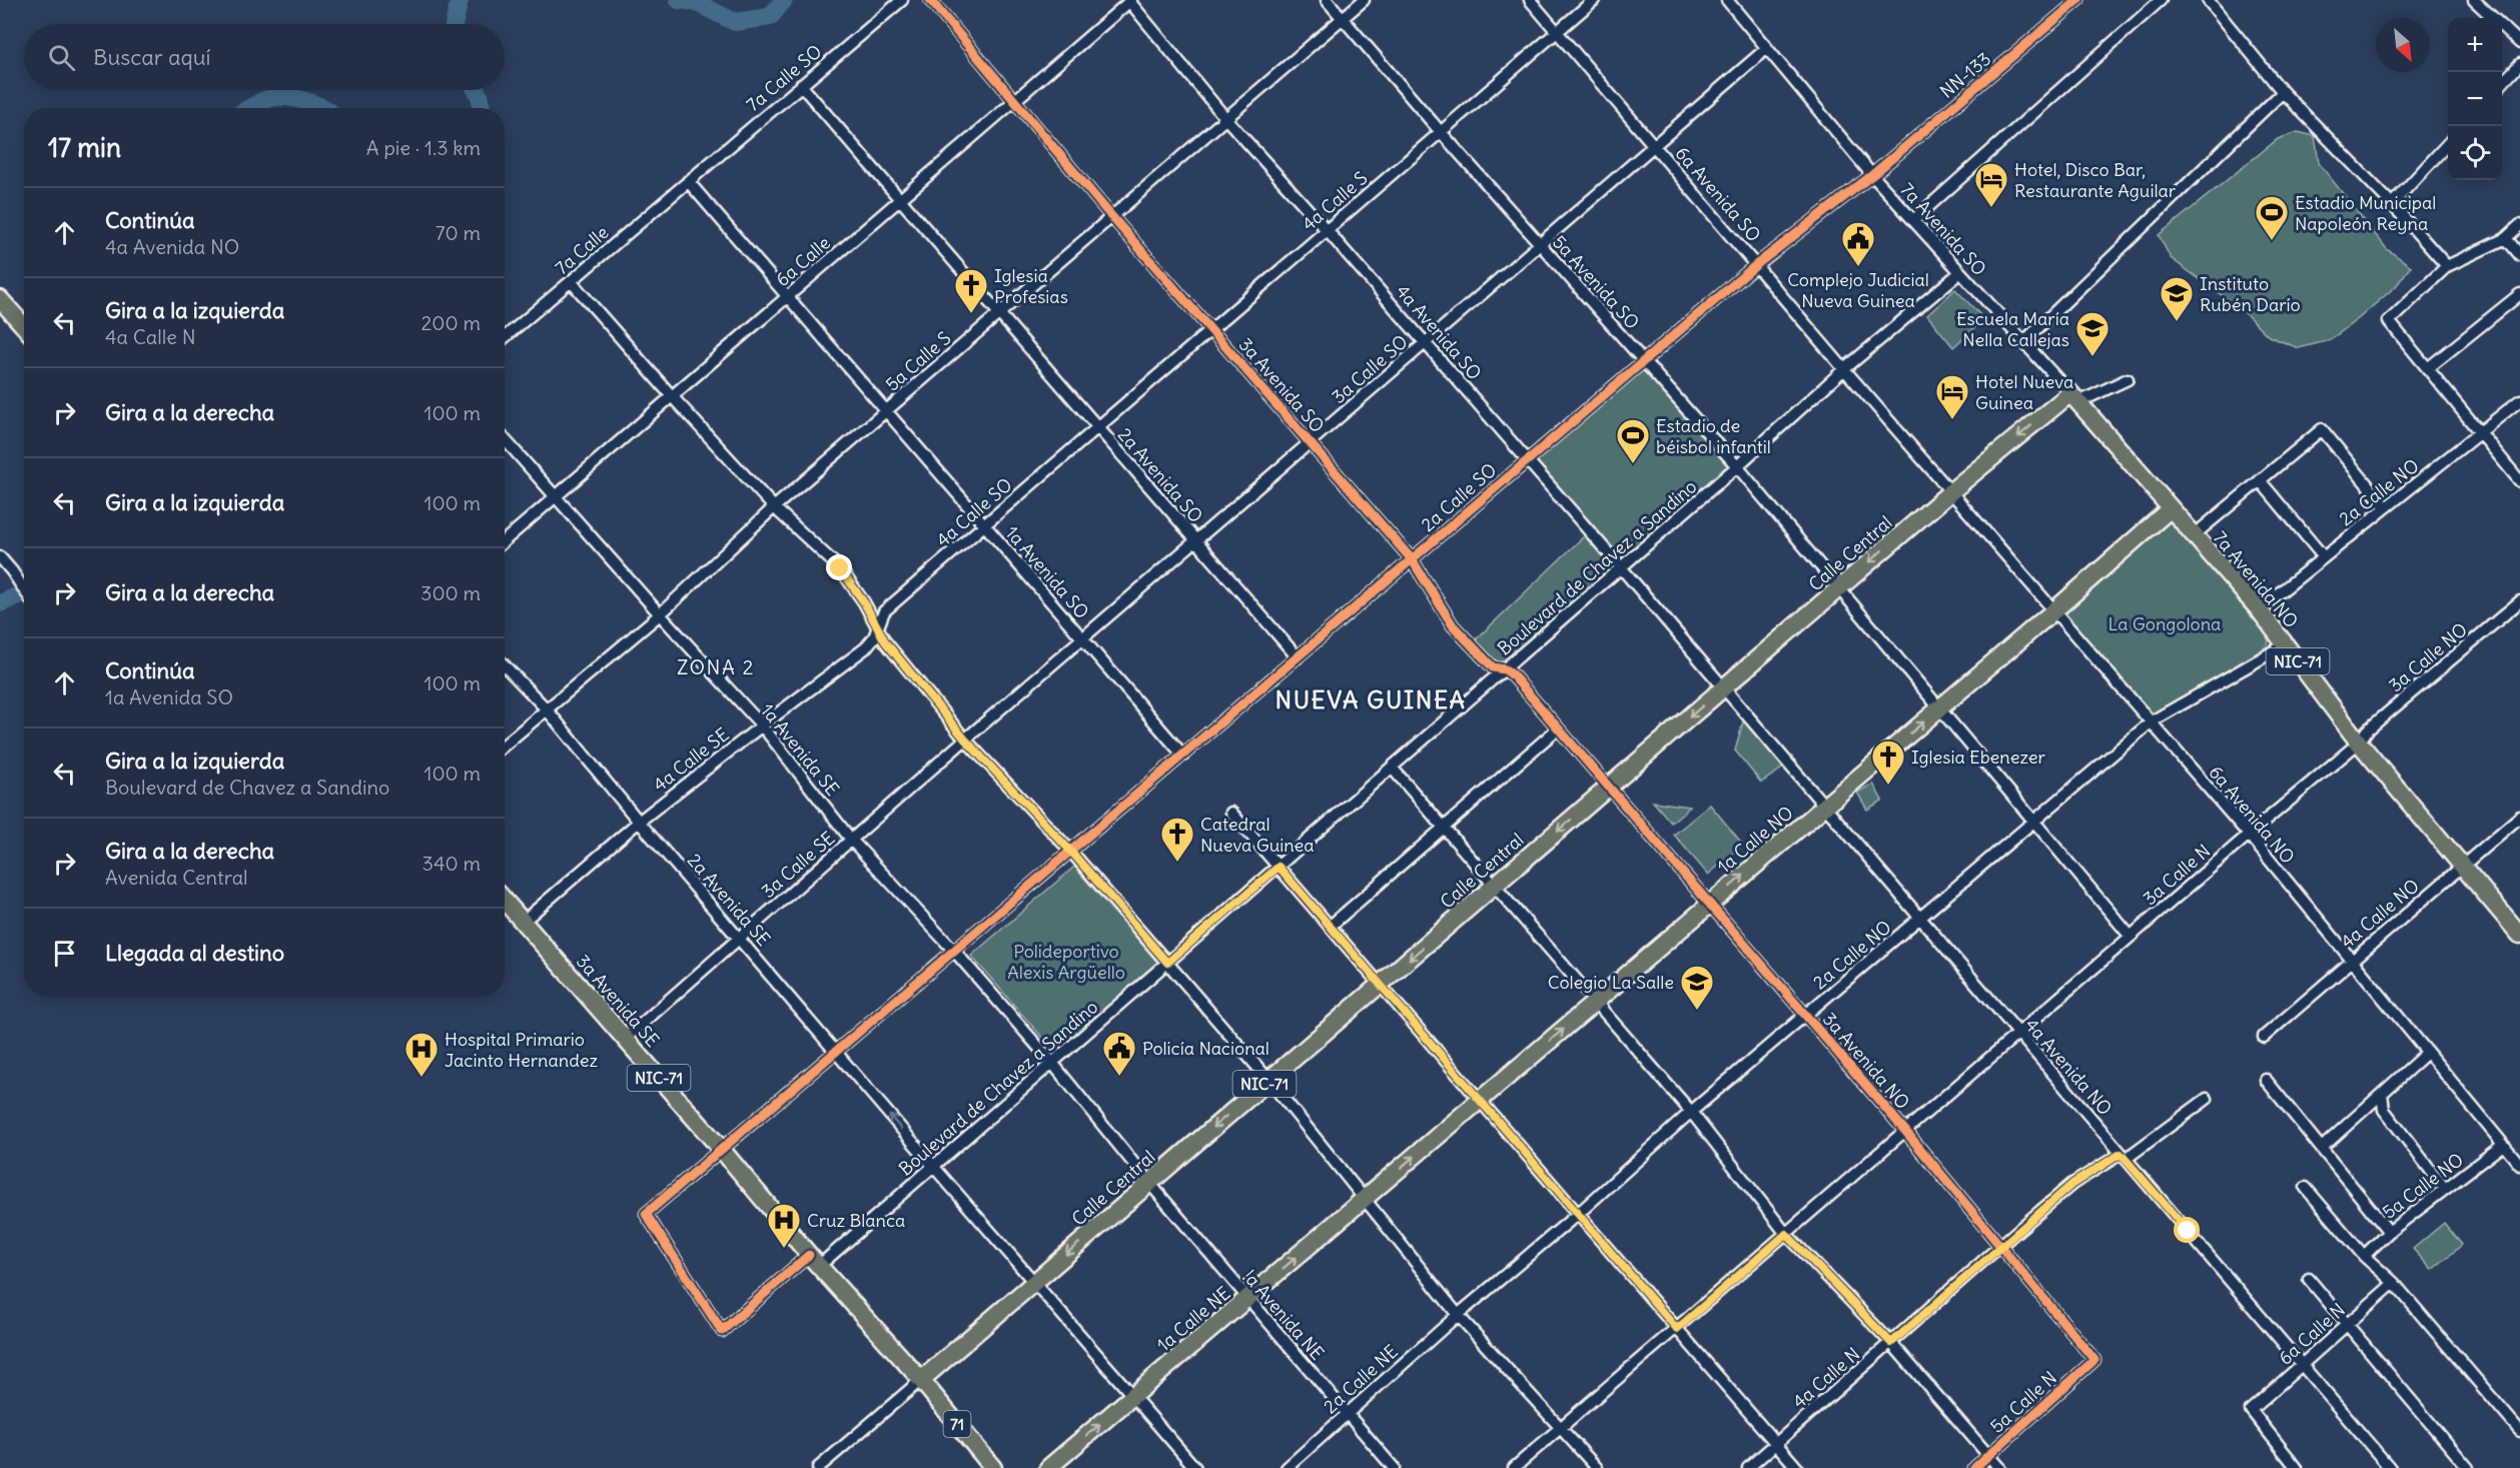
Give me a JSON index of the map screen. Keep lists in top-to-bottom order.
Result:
{
  "streets": {
    "highway": [
      "Calle Central",
      "7a Avenida NO",
      "NIC-71",
      "1a Calle NO",
      "3a Avenida SE",
      "1a Calle NE",
      "71"
    ],
    "street": [
      "NN-133",
      "7a Calle SO",
      "6a Avenida SO",
      "4a Calle S",
      "7a Avenida SO",
      "7a Calle",
      "6a Calle",
      "5a Avenida SO",
      "4a Avenida SO",
      "5a Calle S",
      "3a Calle SO",
      "3a Avenida SO",
      "2a Avenida SO",
      "2a Calle NO",
      "2a Calle SO",
      "4a Calle SO",
      "Boulevard de Chavez a Sandino",
      "1a Avenida SO",
      "3a Calle NO",
      "1a Avenida SE",
      "4a Calle SE",
      "6a Avenida NO",
      "3a Calle SE",
      "3a Calle N",
      "2a Avenida SE",
      "4a Calle NO",
      "3a Avenida NO",
      "4a Avenida NO",
      "5a Calle NO",
      "!a Avenida NE",
      "6a Calle N",
      "4a Calle N",
      "2a Calle NE",
      "5a Calle N"
    ]
  },
  "crossings": [
    ["NN-133", "7a Avenida SO"],
    ["NN-133", "2a Calle SO"],
    ["7a Calle SO", "7a Calle"],
    ["7a Calle SO", "2a Avenida SO"],
    ["7a Calle SO", "1a Avenida SO"],
    ["6a Avenida SO", "4a Calle S"],
    ["6a Avenida SO", "3a Calle SO"],
    ["6a Avenida SO", "2a Calle SO"],
    ["6a Avenida SO", "Calle Central"],
    ["6a Avenida SO", "Boulevard de Chavez a Sandino"],
    ["6a Avenida SO", "6a Avenida NO"],
    ["4a Calle S", "5a Avenida SO"],
    ["4a Calle S", "4a Avenida SO"],
    ["4a Calle S", "3a Avenida SO"],
    ["4a Calle S", "2a Avenida SO"],
    ["4a Calle S", "4a Calle SO"],
    ["7a Avenida SO", "3a Calle SO"],
    ["7a Avenida SO", "2a Calle SO"],
    ["7a Avenida SO", "Calle Central"],
    ["7a Avenida SO", "Boulevard de Chavez a Sandino"],
    ["7a Avenida SO", "7a Avenida NO"],
    ["7a Calle", "1a Avenida SO"],
    ["6a Calle", "4a Avenida SO"],
    ["6a Calle", "3a Avenida SO"],
    ["6a Calle", "2a Avenida SO"],
    ["6a Calle", "1a Avenida SO"],
    ["6a Calle", "1a Avenida SE"],
    ["5a Avenida SO", "5a Calle S"],
    ["5a Avenida SO", "3a Calle SO"],
    ["5a Avenida SO", "2a Calle NO"],
    ["5a Avenida SO", "2a Calle SO"],
    ["5a Avenida SO", "Calle Central"],
    ["5a Avenida SO", "Boulevard de Chavez a Sandino"],
    ["5a Avenida SO", "1a Calle NO"],
    ["5a Avenida SO", "3a Calle N"],
    ["4a Avenida SO", "5a Calle S"],
    ["4a Avenida SO", "3a Calle SO"],
    ["4a Avenida SO", "2a Calle SO"],
    ["4a Avenida SO", "Calle Central"],
    ["4a Avenida SO", "Boulevard de Chavez a Sandino"],
    ["4a Avenida SO", "4a Avenida NO"],
    ["5a Calle S", "3a Avenida SO"],
    ["5a Calle S", "2a Avenida SO"],
    ["5a Calle S", "1a Avenida SO"],
    ["5a Calle S", "1a Avenida SE"],
    ["5a Calle S", "2a Avenida SE"],
    ["3a Calle SO", "3a Avenida SO"],
    ["3a Calle SO", "2a Avenida SO"],
    ["3a Calle SO", "1a Avenida SO"],
    ["3a Calle SO", "3a Calle SE"],
    ["3a Avenida SO", "2a Calle SO"],
    ["3a Avenida SO", "Calle Central"],
    ["3a Avenida SO", "Boulevard de Chavez a Sandino"],
    ["3a Avenida SO", "3a Avenida NO"],
    ["2a Avenida SO", "2a Calle SO"],
    ["2a Avenida SO", "4a Calle SO"],
    ["2a Calle NO", "7a Avenida NO"],
    ["2a Calle NO", "6a Avenida NO"],
    ["2a Calle NO", "3a Avenida NO"],
    ["2a Calle NO", "4a Avenida NO"],
    ["2a Calle NO", "2a Calle NE"],
    ["2a Calle SO", "Boulevard de Chavez a Sandino"],
    ["2a Calle SO", "1a Avenida SO"],
    ["2a Calle SO", "1a Avenida SE"],
    ["2a Calle SO", "2a Avenida SE"],
    ["2a Calle SO", "3a Avenida SE"],
    ["4a Calle SO", "1a Avenida SO"],
    ["4a Calle SO", "4a Calle SE"],
    ["Calle Central", "7a Avenida NO"],
    ["Calle Central", "6a Avenida NO"],
    ["Calle Central", "2a Avenida SE"],
    ["Calle Central", "3a Avenida SE"],
    ["Calle Central", "3a Avenida NO"],
    ["Calle Central", "4a Avenida NO"],
    ["Calle Central", "!a Avenida NE"],
    ["Calle Central", "71"],
    ["Boulevard de Chavez a Sandino", "1a Avenida SE"],
    ["Boulevard de Chavez a Sandino", "2a Avenida SE"],
    ["Boulevard de Chavez a Sandino", "3a Avenida SE"],
    ["Boulevard de Chavez a Sandino", "!a Avenida NE"],
    ["7a Avenida NO", "3a Calle NO"],
    ["7a Avenida NO", "1a Calle NO"],
    ["7a Avenida NO", "3a Calle N"],
    ["7a Avenida NO", "4a Calle NO"],
    ["3a Calle NO", "3a Calle N"],
    ["1a Avenida SE", "4a Calle SE"],
    ["1a Avenida SE", "3a Calle SE"],
    ["1a Avenida SE", "!a Avenida NE"],
    ["4a Calle SE", "2a Avenida SE"],
    ["4a Calle SE", "3a Avenida SE"],
    ["6a Avenida NO", "1a Calle NO"],
    ["6a Avenida NO", "3a Calle N"],
    ["6a Avenida NO", "4a Calle NO"],
    ["6a Avenida NO", "5a Calle NO"],
    ["1a Calle NO", "3a Avenida NO"],
    ["1a Calle NO", "4a Avenida NO"],
    ["1a Calle NO", "1a Calle NE"],
    ["3a Calle SE", "2a Avenida SE"],
    ["3a Calle SE", "3a Avenida SE"],
    ["3a Calle N", "3a Avenida NO"],
    ["3a Calle N", "4a Avenida NO"],
    ["2a Avenida SE", "1a Calle NE"],
    ["3a Avenida SE", "71"],
    ["3a Avenida NO", "4a Calle N"],
    ["3a Avenida NO", "5a Calle N"],
    ["4a Avenida NO", "6a Calle N"],
    ["4a Avenida NO", "4a Calle N"],
    ["!a Avenida NE", "1a Calle NE"],
    ["!a Avenida NE", "2a Calle NE"]
  ],
  "one_way": ["Calle Central", "1a Calle NO", "1a Calle NE"],
  "districts": ["ZONA 2", "NUEVA GUINEA"],
  "parks": ["La Gongolona", "Polideportivo Alexis Argüello"],
  "places": {
    "hotel": ["Hotel, Disco Bar, Restaurante Aguilar", "Hotel Nueva Guinea"],
    "sports": ["Estadio Municipal Napoleón Reyna", "Estadio de béisbol infantil"],
    "public building": ["Complejo Judicial Nueva Guinea", "Policía Nacional"],
    "church": ["Iglesia Profesias", "Iglesia Ebenezer", "Catedral Nueva Guinea"],
    "school or university": ["Instituto Rubén Darío", "Escuela María Nella Callejas", "Colegio La Salle"],
    "hospital": ["Hospital Primario Jacinto Hernandez", "Cruz Blanca"]
  },
  "north": "bottom right",
  "page": {
    "map_buttons": ["+", "−"],
    "search": "Buscar aquí",
    "heading": ["17 min", "A pie · 1.3 km"],
    "list": [
      ["Continúa", "4a Avenida NO", "70 m"],
      ["Gira a la izquierda", "4a Calle N", "200 m"],
      ["Gira a la derecha", "100 m"],
      ["Gira a la izquierda", "100 m"],
      ["Gira a la derecha", "300 m"],
      ["Continúa", "1a Avenida SO", "100 m"],
      ["Gira a la izquierda", "Boulevard de Chavez a Sandino", "100 m"],
      ["Gira a la derecha", "Avenida Central", "340 m"],
      "Llegada al destino"
    ]
  }
}
